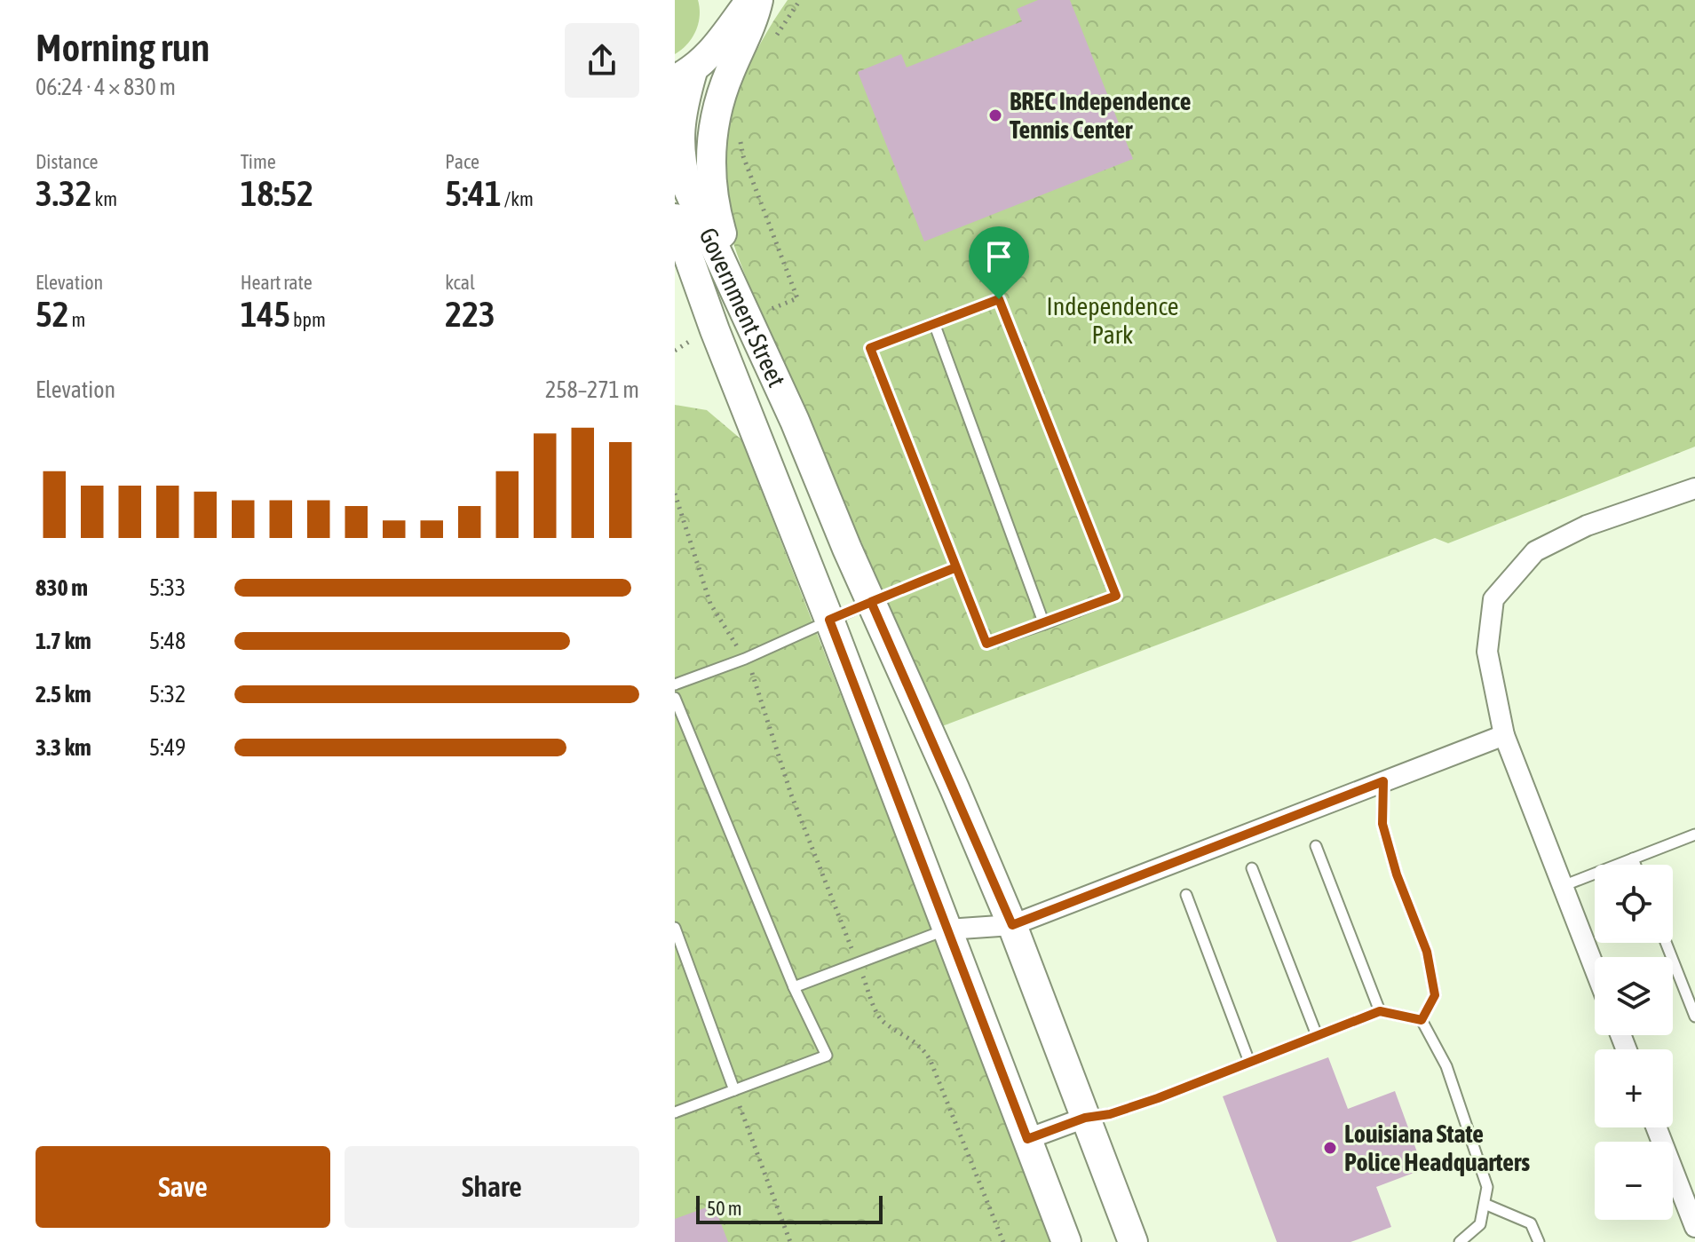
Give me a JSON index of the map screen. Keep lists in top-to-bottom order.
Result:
{
  "streets": {
    "main road": ["Government Street"]
  },
  "parks": ["Independence Park"],
  "places": ["BREC Independence Tennis Center", "Louisiana State Police Headquarters"],
  "scale_bar": "50 m",
  "page": {
    "heading": ["Morning run", "06:24 · 4 × 830 m"],
    "stats": [
      ["Distance", "3.32 km"],
      ["Time", "18:52"],
      ["Pace", "5:41 /km"],
      ["Elevation", "52 m"],
      ["Heart rate", "145 bpm"],
      ["kcal", "223"]
    ],
    "chart": ["Elevation", "258–271 m"],
    "list": [
      {
        "name": "830 m",
        "note": "5:33"
      },
      {
        "name": "1.7 km",
        "note": "5:48"
      },
      {
        "name": "2.5 km",
        "note": "5:32"
      },
      {
        "name": "3.3 km",
        "note": "5:49"
      }
    ],
    "map_buttons": ["+", "−"],
    "buttons": ["Save", "Share"],
    "scale": "50 m"
  }
}
